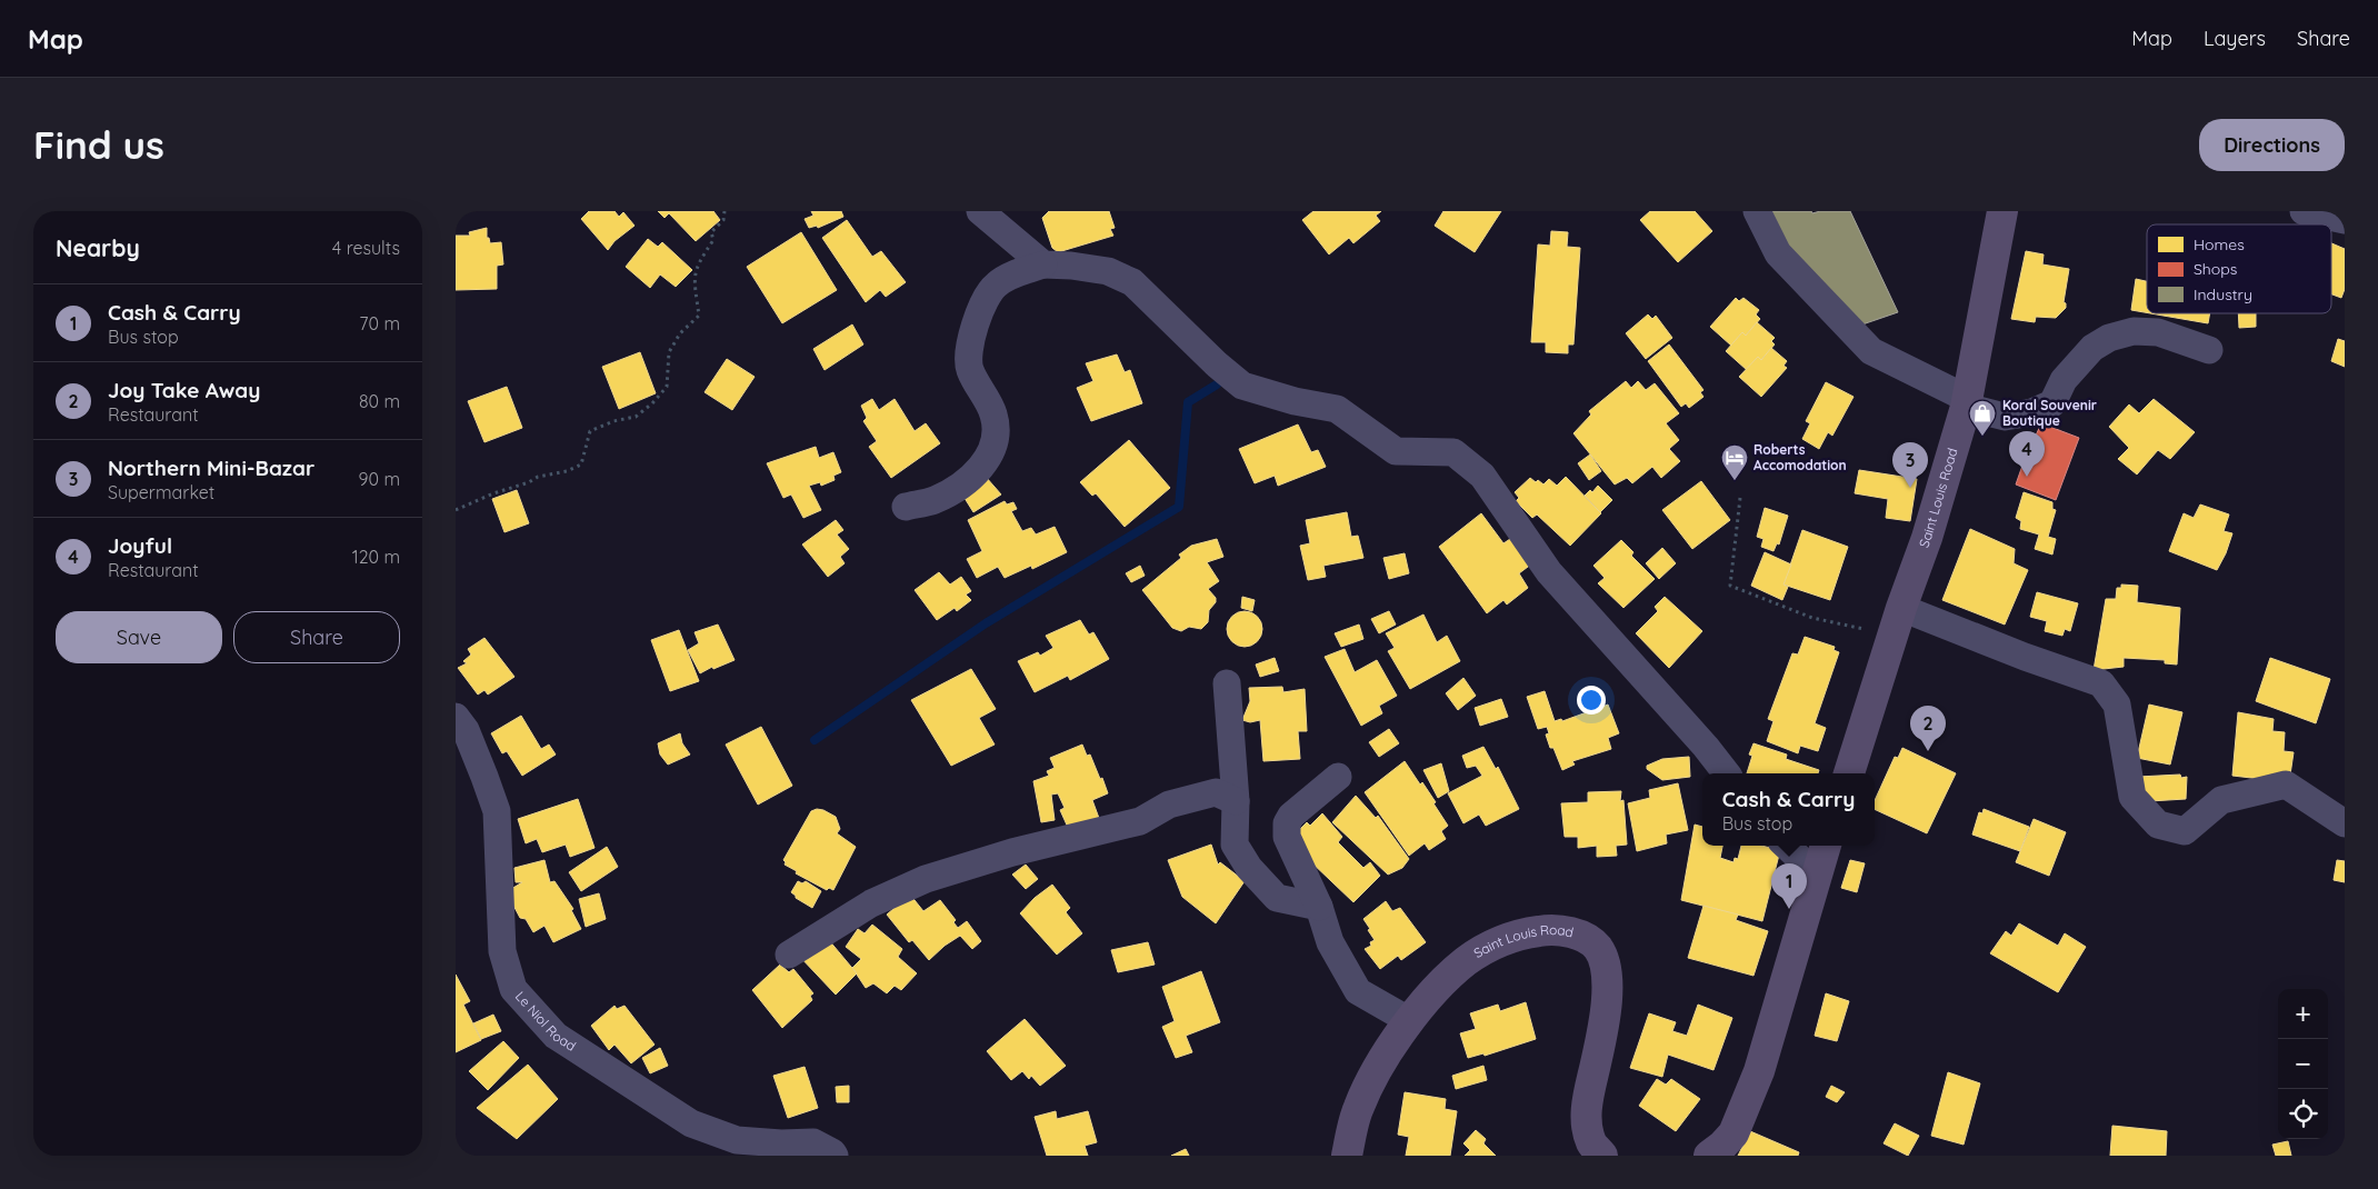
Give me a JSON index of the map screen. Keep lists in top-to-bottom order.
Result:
{
  "streets": {
    "main road": ["Saint Louis Road"],
    "street": ["Le Niol Road"]
  },
  "places": {
    "shop": ["Koral Souvenir Boutique"],
    "hotel": ["Roberts Accomodation"]
  },
  "legend": ["Homes", "Shops", "Industry"],
  "page": {
    "header": "Map",
    "nav": ["Map", "Layers", "Share"],
    "buttons": [
      "Directions",
      ["Save", "Share"]
    ],
    "title": "Find us",
    "heading": ["Nearby", "4 results"],
    "list": [
      {
        "mark": "1",
        "name": "Cash & Carry",
        "note": "Bus stop",
        "value": "70 m"
      },
      {
        "mark": "2",
        "name": "Joy Take Away",
        "note": "Restaurant",
        "value": "80 m"
      },
      {
        "mark": "3",
        "name": "Northern Mini-Bazar",
        "note": "Supermarket",
        "value": "90 m"
      },
      {
        "mark": "4",
        "name": "Joyful",
        "note": "Restaurant",
        "value": "120 m"
      }
    ],
    "pins": [
      "4",
      "3",
      "2",
      "1"
    ],
    "popup": ["Cash & Carry", "Bus stop"],
    "map_buttons": ["+", "−"]
  }
}
